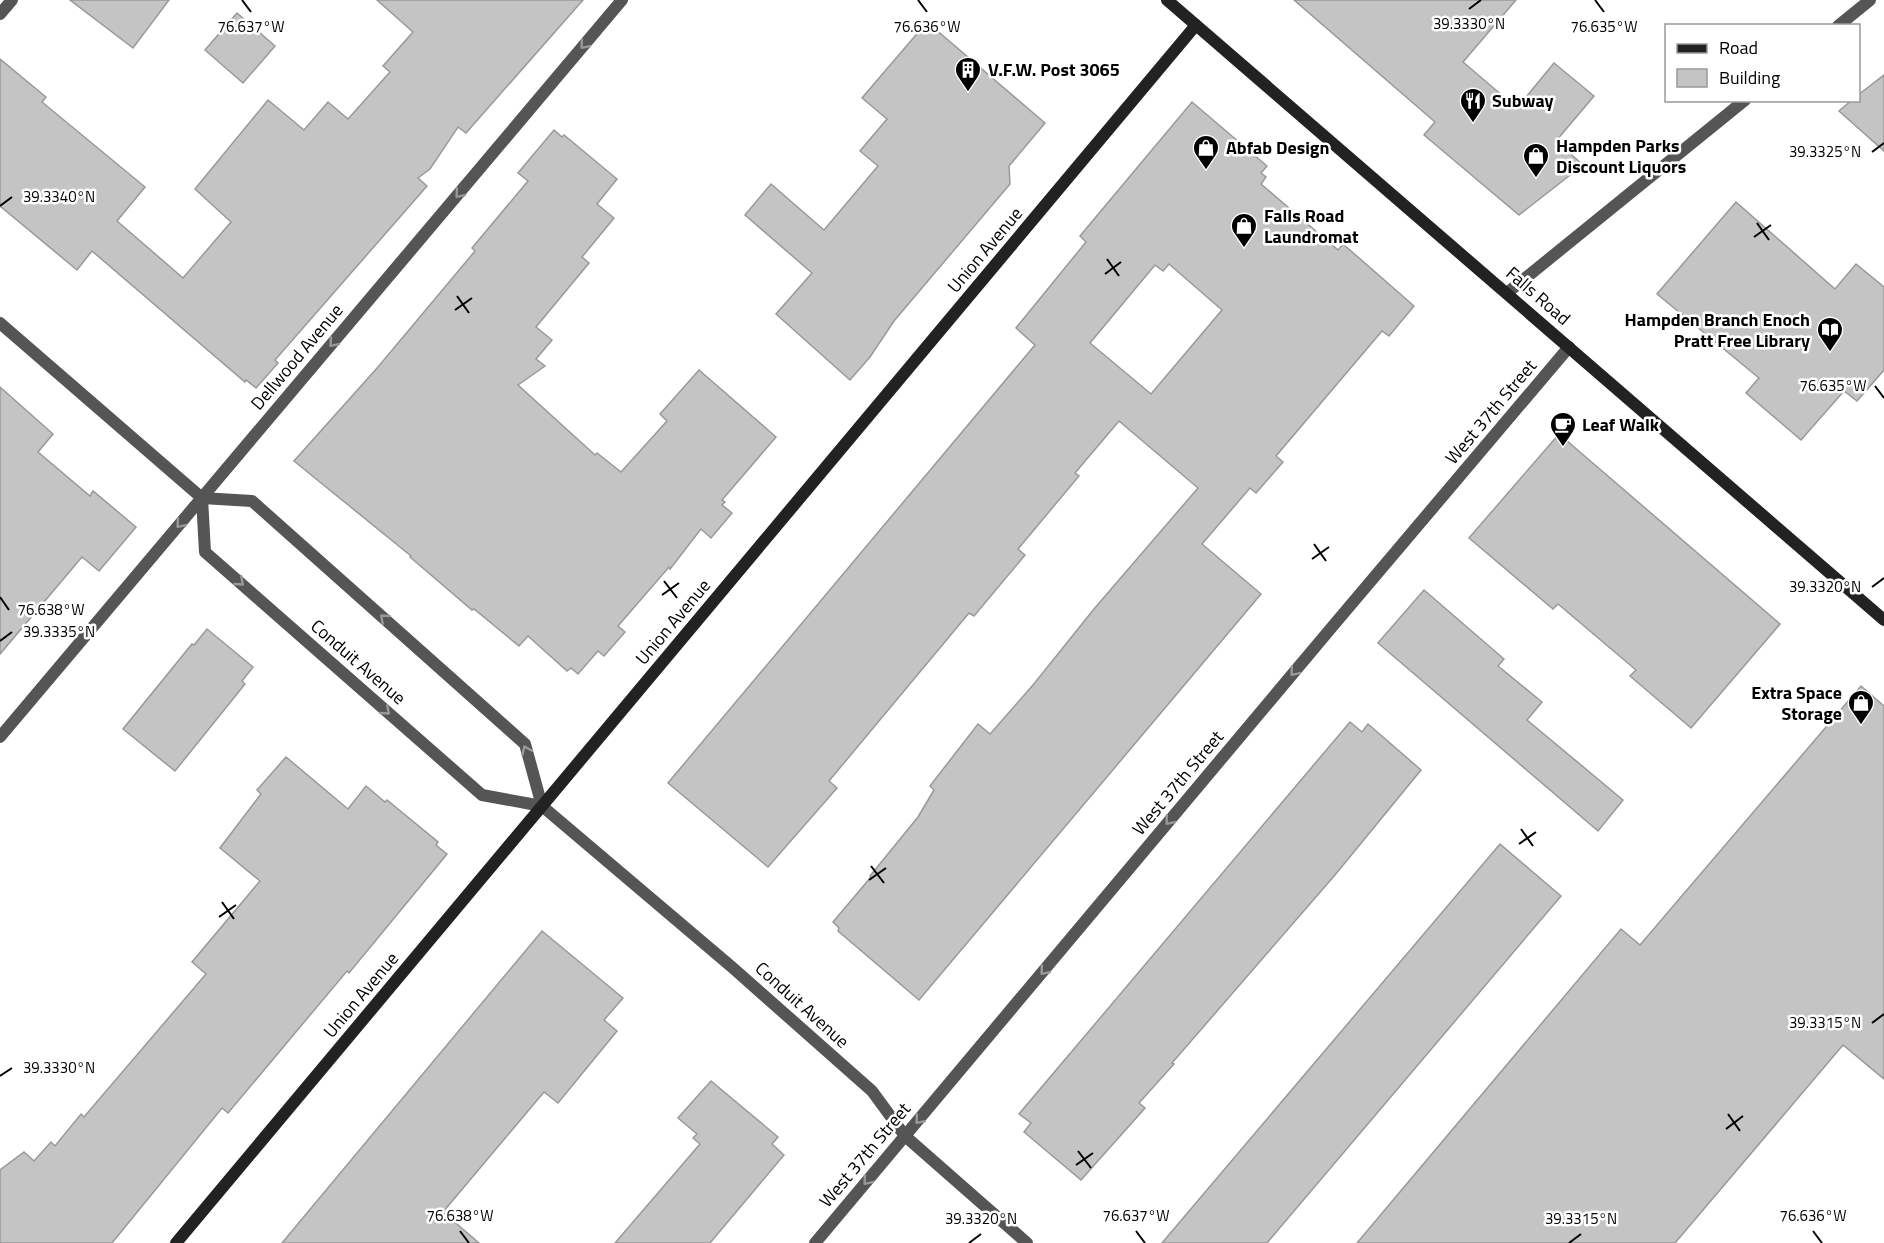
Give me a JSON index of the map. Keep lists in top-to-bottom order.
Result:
{
  "streets": {
    "street": [
      "Union Avenue",
      "Falls Road",
      "Dellwood Avenue",
      "West 37th Street",
      "Conduit Avenue"
    ]
  },
  "crossings": [
    ["Union Avenue", "Falls Road"],
    ["Union Avenue", "Conduit Avenue"],
    ["Falls Road", "West 37th Street"],
    ["Dellwood Avenue", "Conduit Avenue"],
    ["West 37th Street", "Conduit Avenue"]
  ],
  "one_way": ["Dellwood Avenue", "West 37th Street"],
  "places": {
    "building": ["V.F.W. Post 3065"],
    "restaurant": ["Subway"],
    "shop": [
      "Abfab Design",
      "Hampden Parks Discount Liquors",
      "Falls Road Laundromat",
      "Extra Space Storage"
    ],
    "library": ["Hampden Branch Enoch Pratt Free Library"],
    "cafe": ["Leaf Walk"]
  },
  "legend": ["Road", "Building"],
  "coordinates": [
    "39.3330°N",
    "76.637°W",
    "76.636°W",
    "76.635°W",
    "39.3325°N",
    "39.3340°N",
    "39.3320°N",
    "76.638°W",
    "39.3335°N",
    "39.3315°N"
  ]
}
